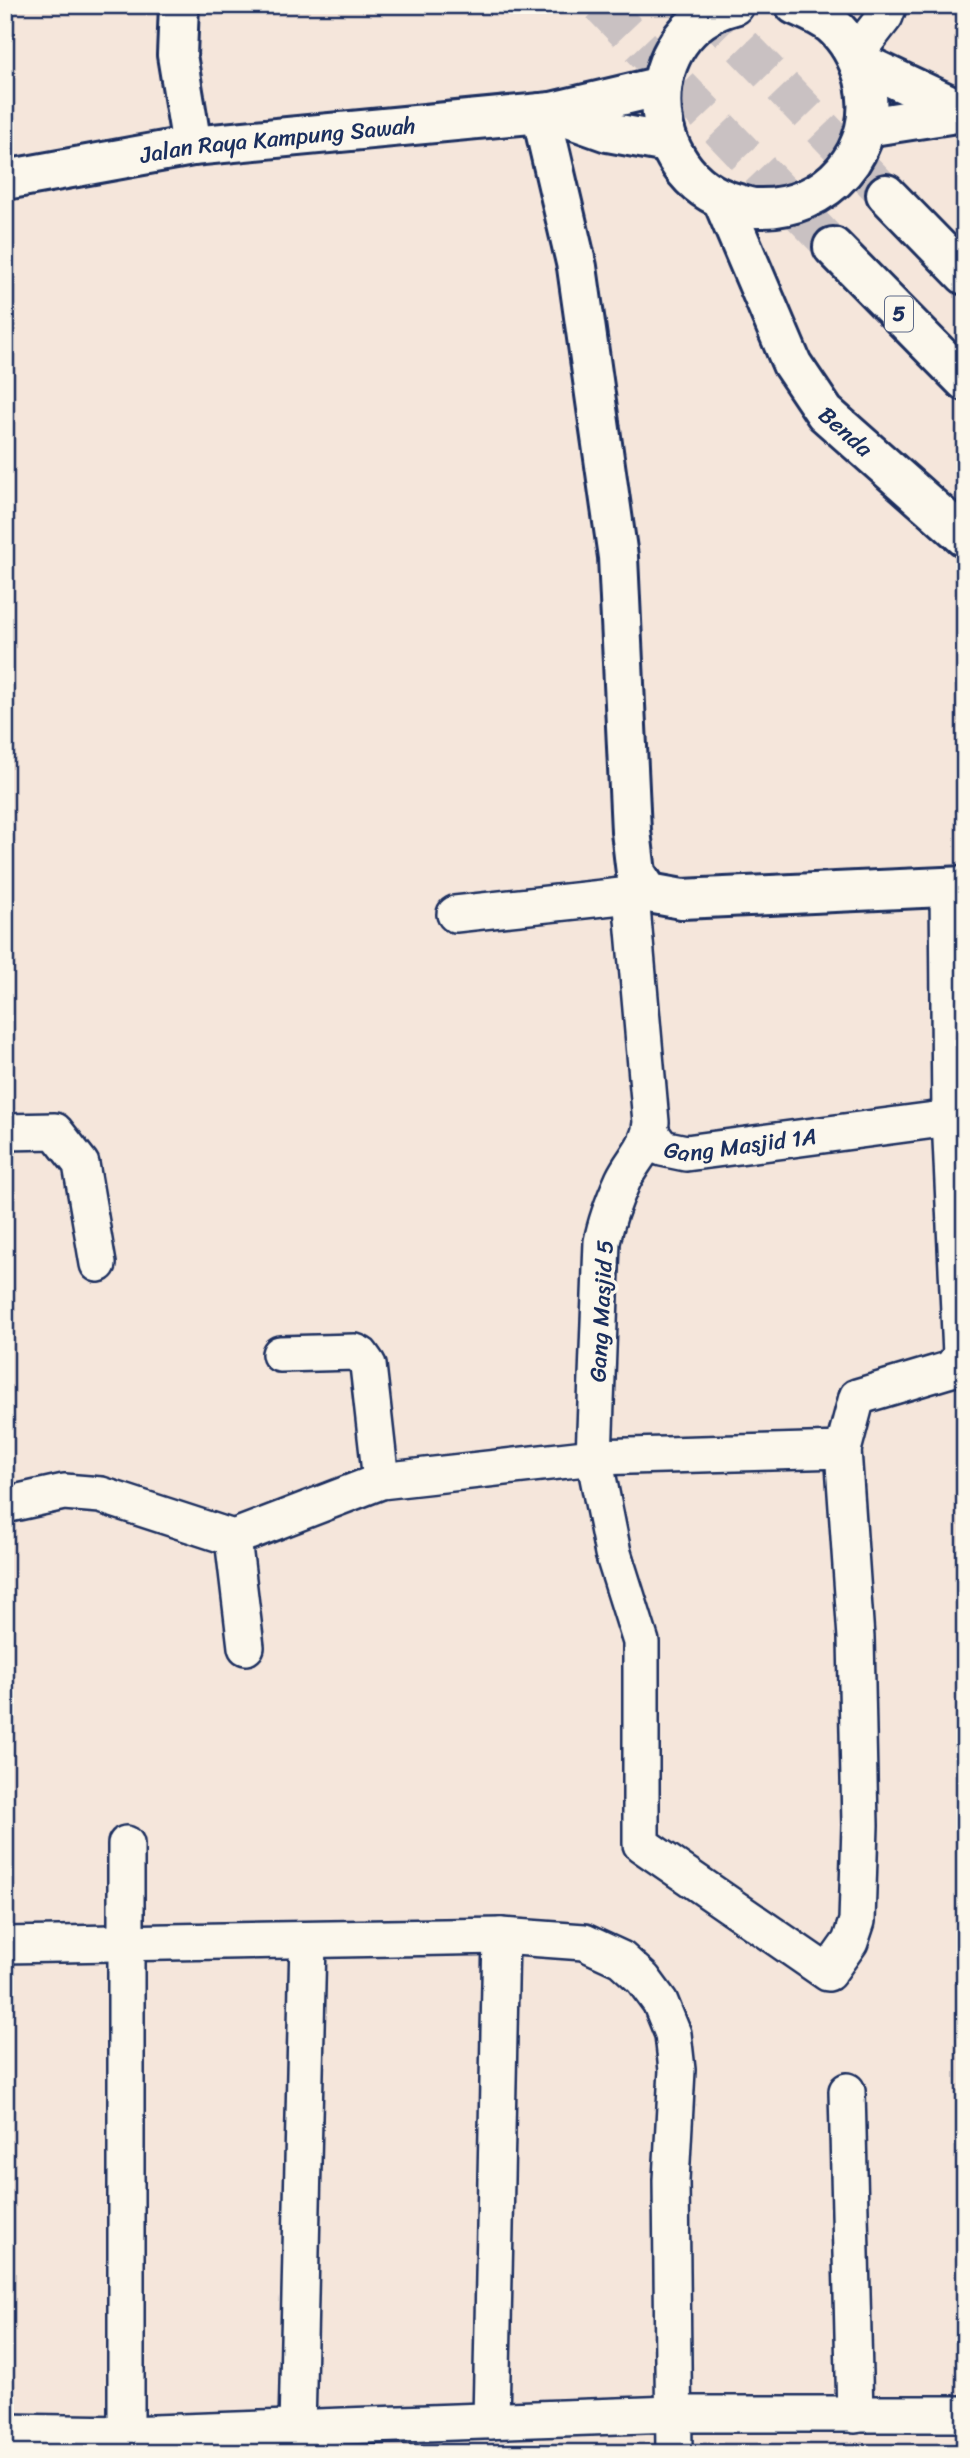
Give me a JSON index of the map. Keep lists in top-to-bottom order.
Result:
{
  "streets": {
    "main road": ["Jalan Raya Kampung Sawah", "5", "Benda"],
    "street": ["Gang Masjid 1A", "Gang Masjid 5"]
  },
  "crossings": [
    ["Gang Masjid 1A", "Gang Masjid 5"]
  ]
}
